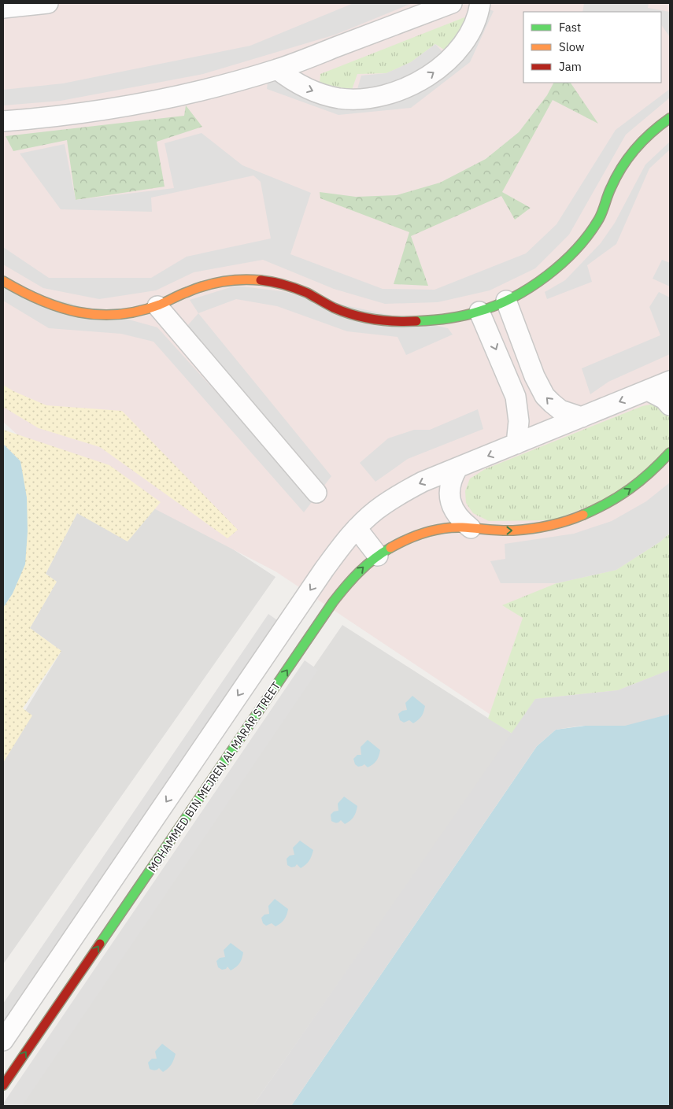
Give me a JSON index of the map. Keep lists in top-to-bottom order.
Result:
{
  "streets": {
    "street": ["MOHAMMED BIN MEJREN AL MARAR STREET"]
  },
  "legend": ["Fast", "Slow", "Jam"]
}
